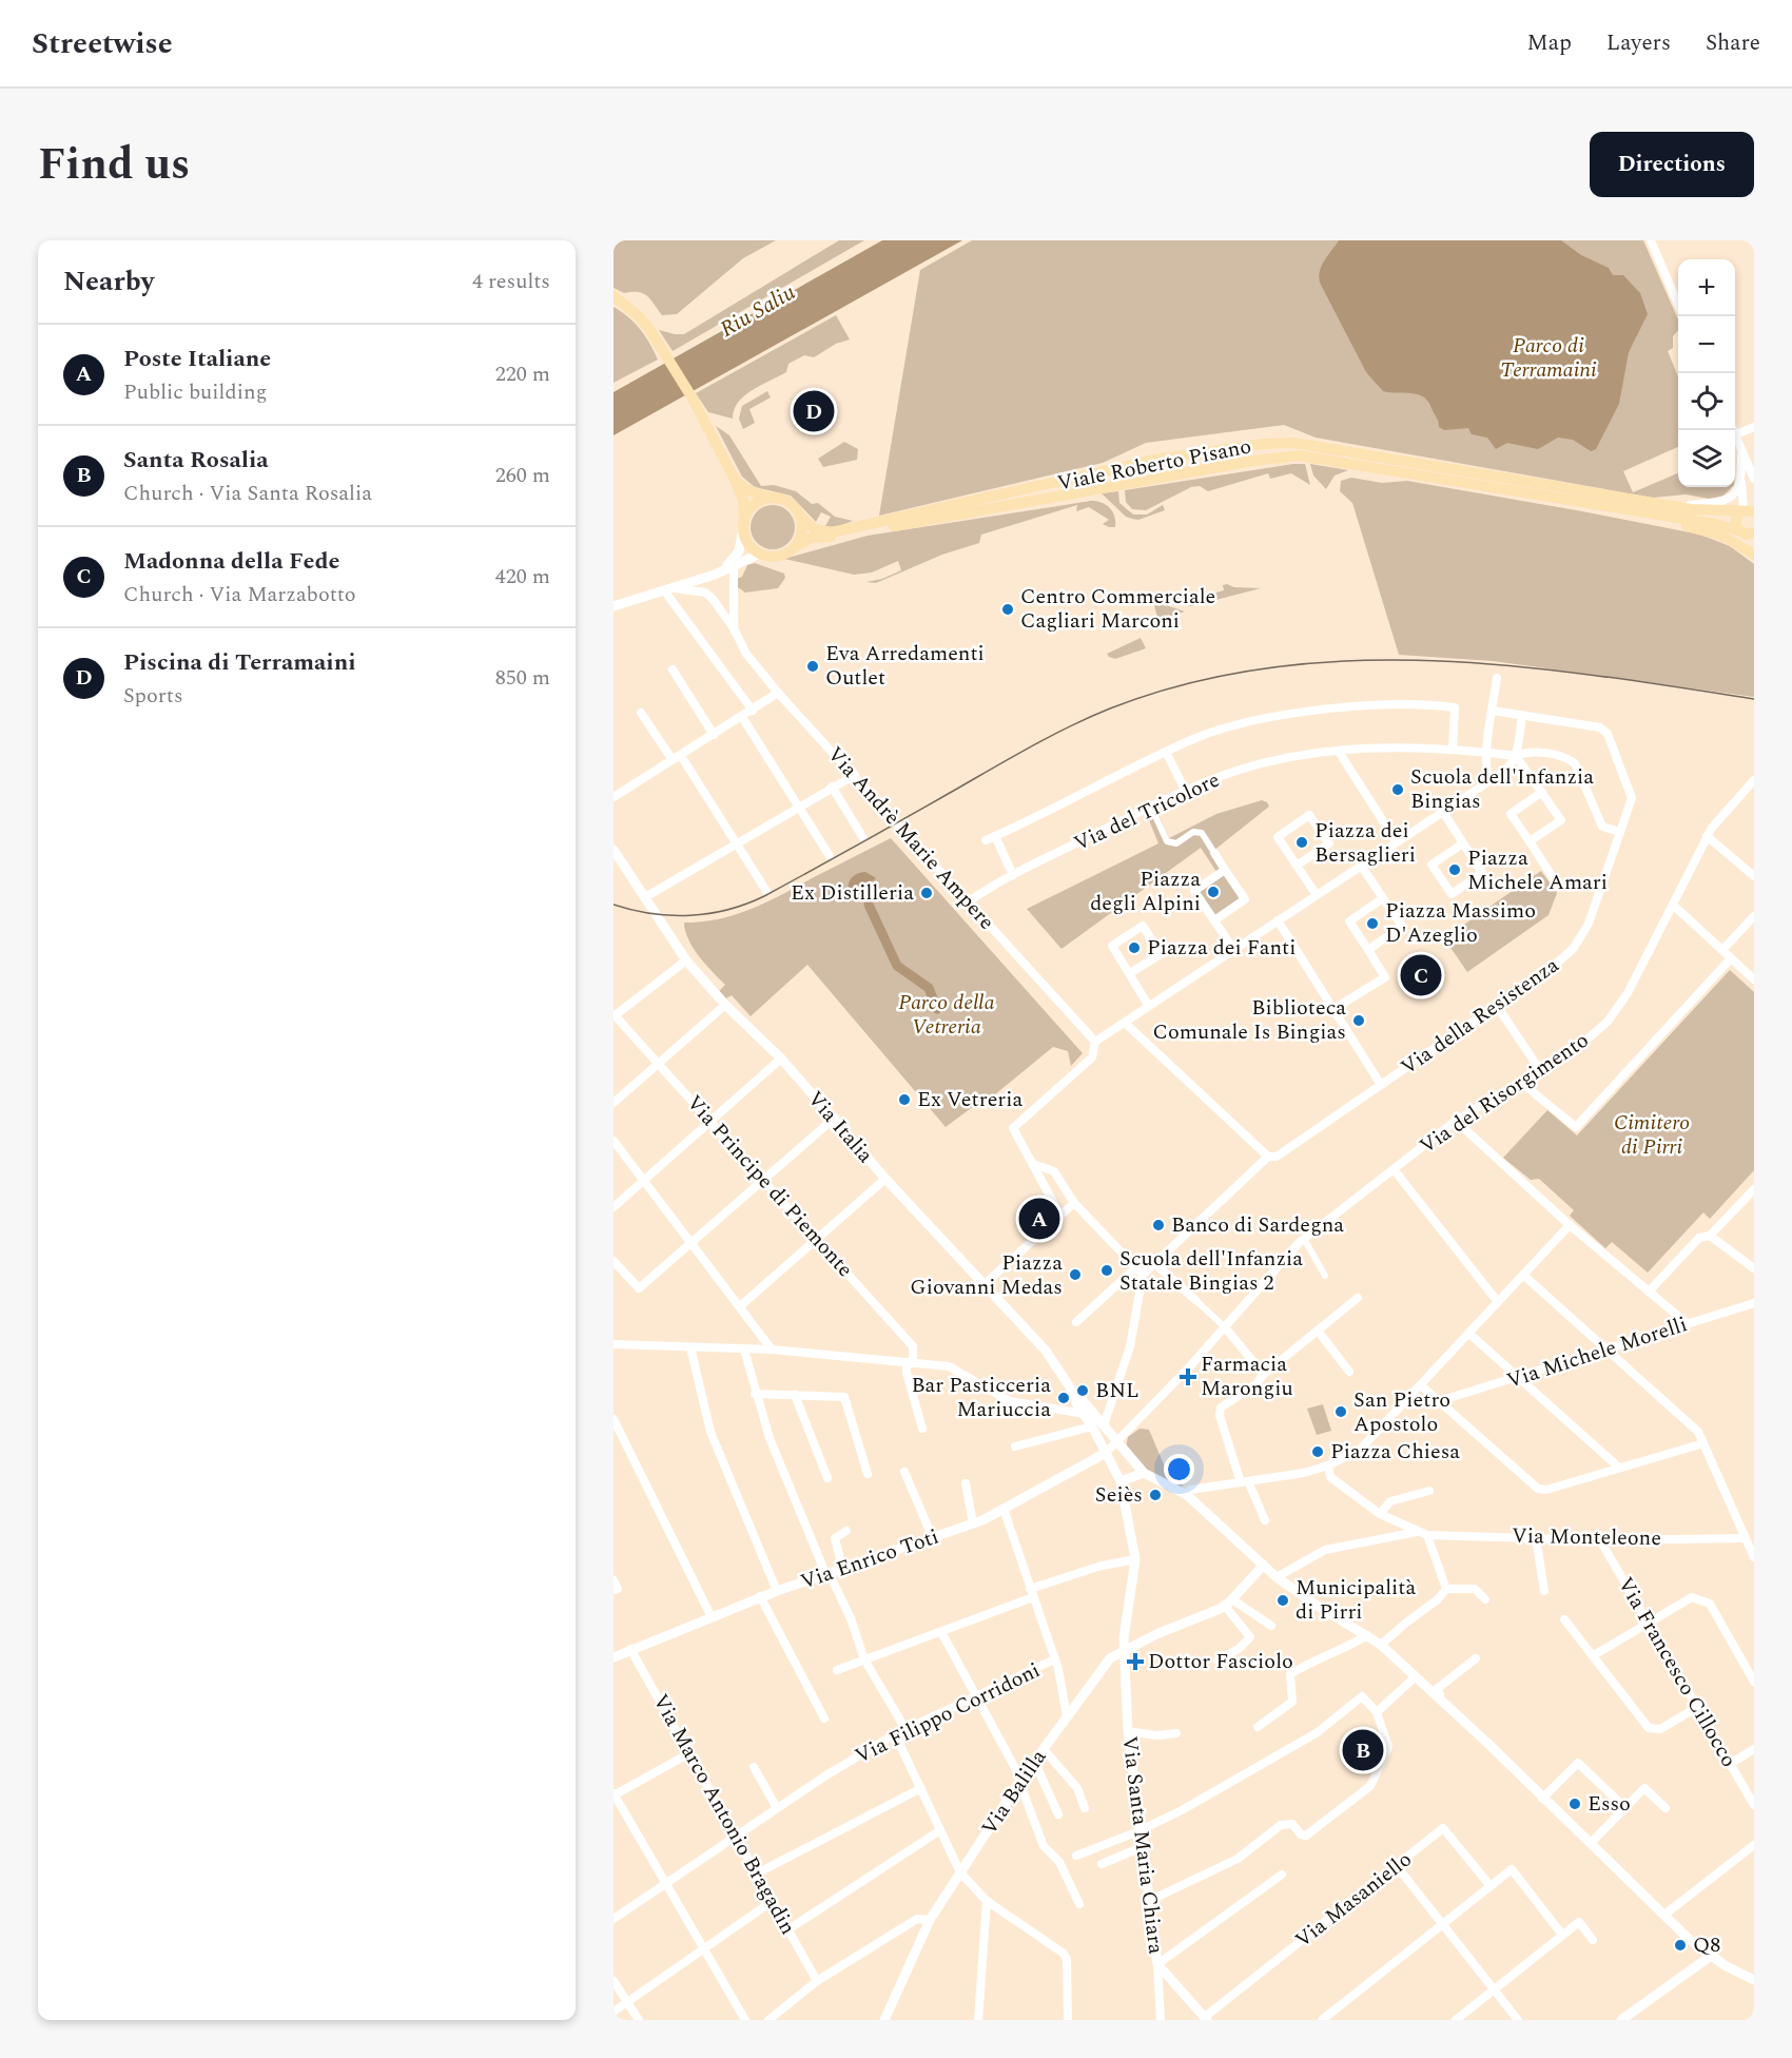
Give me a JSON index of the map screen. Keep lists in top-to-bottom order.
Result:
{
  "streets": {
    "main road": ["Viale Roberto Pisano"],
    "street": [
      "Via del Tricolore",
      "Via Andrè Marie Ampere",
      "Via della Resistenza",
      "Via del Risorgimento",
      "Via Italia",
      "Via Principe di Piemonte",
      "Via Michele Morelli",
      "Via Monteleone",
      "Via Enrico Toti",
      "Via Francesco Cillocco",
      "Via Filippo Corridoni",
      "Via Balilla",
      "Via Marco Antonio Bragadin",
      "Via Santa Maria Chiara",
      "Via Masaniello"
    ]
  },
  "crossings": [
    ["Via del Tricolore", "Via Andrè Marie Ampere"],
    ["Via del Risorgimento", "Via Enrico Toti"],
    ["Via Monteleone", "Via Francesco Cillocco"],
    ["Via Enrico Toti", "Via Marco Antonio Bragadin"],
    ["Via Filippo Corridoni", "Via Marco Antonio Bragadin"],
    ["Via Balilla", "Via Santa Maria Chiara"],
    ["Via Santa Maria Chiara", "Via Masaniello"]
  ],
  "water": ["Riu Saliu"],
  "parks": ["Parco di Terramaini", "Parco della Vetreria", "Cimitero di Pirri"],
  "places": {
    "other": [
      "Centro Commerciale Cagliari Marconi",
      "Eva Arredamenti Outlet",
      "Scuola dell'Infanzia Bingias",
      "Piazza dei Bersaglieri",
      "Piazza Michele Amari",
      "Piazza degli Alpini",
      "Ex Distilleria",
      "Piazza Massimo D'Azeglio",
      "Piazza dei Fanti",
      "Biblioteca Comunale Is Bingias",
      "Ex Vetreria",
      "Banco di Sardegna",
      "Scuola dell'Infanzia Statale Bingias 2",
      "Piazza Giovanni Medas",
      "BNL",
      "Bar Pasticceria Mariuccia",
      "San Pietro Apostolo",
      "Piazza Chiesa",
      "Seiès",
      "Municipalità di Pirri",
      "Esso",
      "Q8"
    ],
    "health": ["Farmacia Marongiu", "Dottor Fasciolo"]
  },
  "page": {
    "header": "Streetwise",
    "nav": ["Map", "Layers", "Share"],
    "title": "Find us",
    "buttons": "Directions",
    "heading": ["Nearby", "4 results"],
    "map_buttons": ["+", "−"],
    "list": [
      {
        "mark": "A",
        "name": "Poste Italiane",
        "note": "Public building",
        "value": "220 m"
      },
      {
        "mark": "B",
        "name": "Santa Rosalia",
        "note": "Church · Via Santa Rosalia",
        "value": "260 m"
      },
      {
        "mark": "C",
        "name": "Madonna della Fede",
        "note": "Church · Via Marzabotto",
        "value": "420 m"
      },
      {
        "mark": "D",
        "name": "Piscina di Terramaini",
        "note": "Sports",
        "value": "850 m"
      }
    ],
    "pins": [
      "D",
      "C",
      "A",
      "B"
    ]
  }
}
